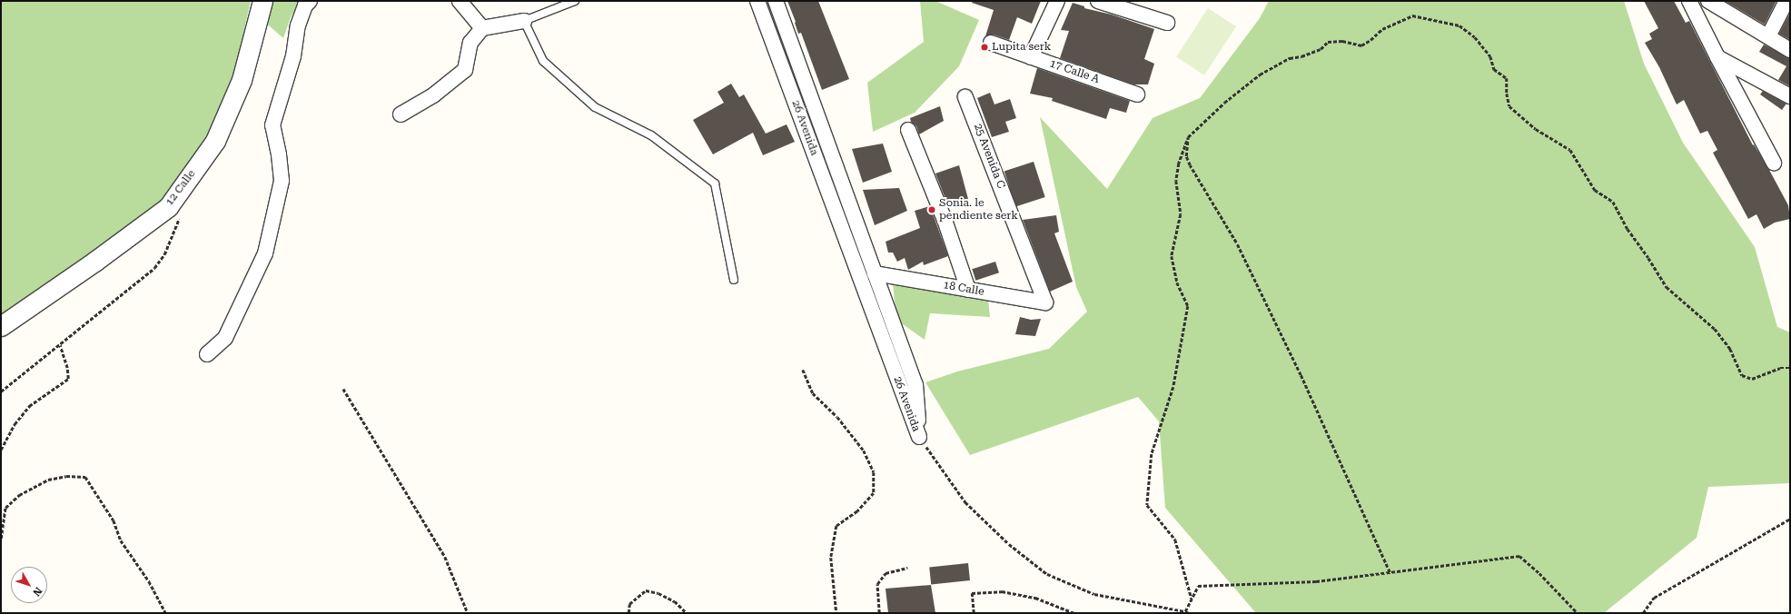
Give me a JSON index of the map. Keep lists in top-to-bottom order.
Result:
{
  "streets": {
    "street": [
      "17 Calle A",
      "26 Avenida",
      "25 Avenida C",
      "12 Calle",
      "18 Calle"
    ]
  },
  "crossings": [
    ["26 Avenida", "18 Calle"],
    ["25 Avenida C", "18 Calle"]
  ],
  "places": ["Lupita serk", "Sonia. le pendiente serk"],
  "north": "bottom right"
}
